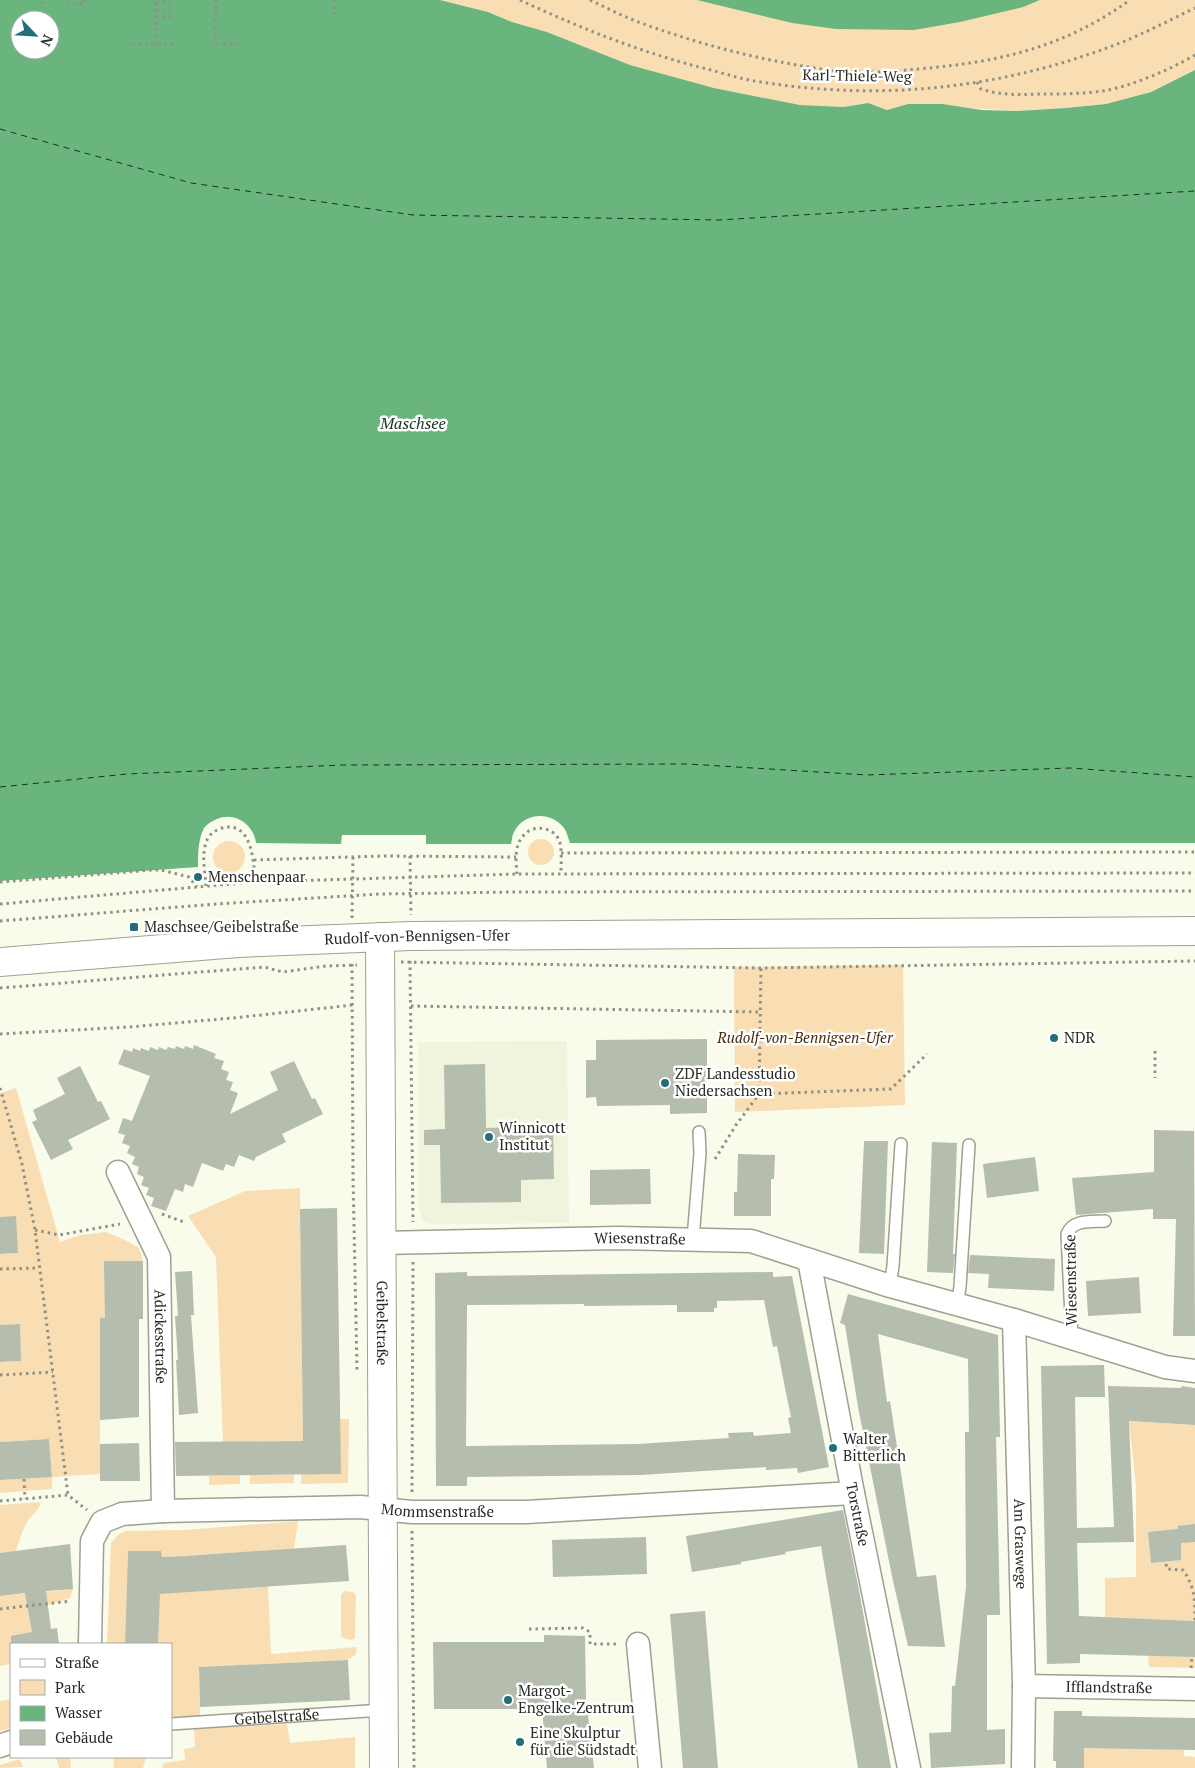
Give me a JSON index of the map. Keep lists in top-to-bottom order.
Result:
{
  "streets": {
    "street": [
      "Rudolf-von-Bennigsen-Ufer",
      "Wiesenstraße",
      "Geibelstraße",
      "Adickesstraße",
      "Mommsenstraße",
      "Torstraße",
      "Am Graswege",
      "Ifflandstraße"
    ],
    "path": ["Karl-Thiele-Weg"]
  },
  "crossings": [
    ["Rudolf-von-Bennigsen-Ufer", "Geibelstraße"],
    ["Wiesenstraße", "Geibelstraße"],
    ["Wiesenstraße", "Torstraße"],
    ["Wiesenstraße", "Am Graswege"],
    ["Geibelstraße", "Mommsenstraße"],
    ["Adickesstraße", "Mommsenstraße"],
    ["Mommsenstraße", "Torstraße"],
    ["Am Graswege", "Ifflandstraße"]
  ],
  "water": ["Maschsee"],
  "parks": ["Rudolf-von-Bennigsen-Ufer"],
  "places": {
    "other": [
      "Menschenpaar",
      "NDR",
      "ZDF Landesstudio Niedersachsen",
      "Winnicott Institut",
      "Walter Bitterlich",
      "Margot- Engelke-Zentrum",
      "Eine Skulptur für die Südstadt"
    ],
    "transit": ["Maschsee/Geibelstraße"]
  },
  "legend": [
    "Straße",
    "Park",
    "Wasser",
    "Gebäude"
  ],
  "north": "bottom right"
}
